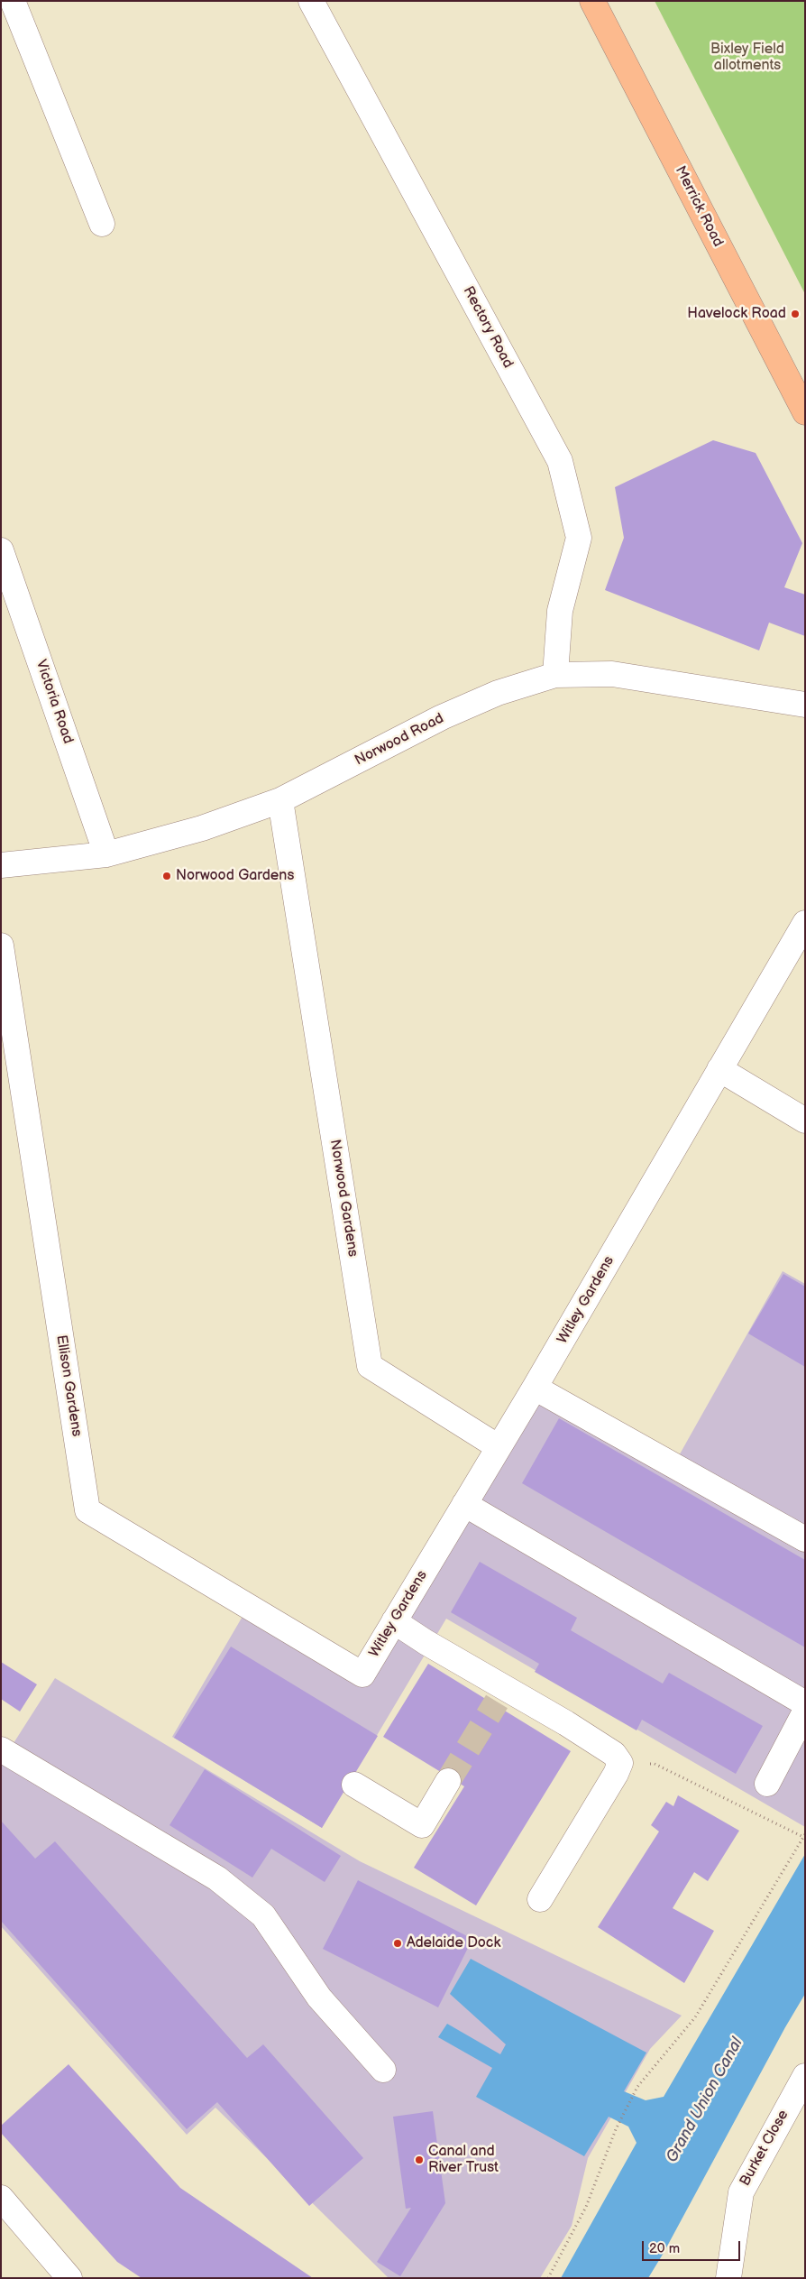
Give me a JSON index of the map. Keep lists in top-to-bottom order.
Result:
{
  "streets": {
    "main road": ["Merrick Road"],
    "street": [
      "Rectory Road",
      "Victoria Road",
      "Norwood Road",
      "Norwood Gardens",
      "Witley Gardens",
      "Ellison Gardens",
      "Burket Close"
    ]
  },
  "crossings": [
    ["Rectory Road", "Norwood Road"],
    ["Victoria Road", "Norwood Road"],
    ["Norwood Road", "Norwood Gardens"],
    ["Norwood Gardens", "Witley Gardens"],
    ["Witley Gardens", "Ellison Gardens"]
  ],
  "water": ["Grand Union Canal"],
  "parks": ["Bixley Field allotments"],
  "places": [
    "Havelock Road",
    "Norwood Gardens",
    "Adelaide Dock",
    "Canal and River Trust"
  ],
  "scale_bar": "20 m"
}
